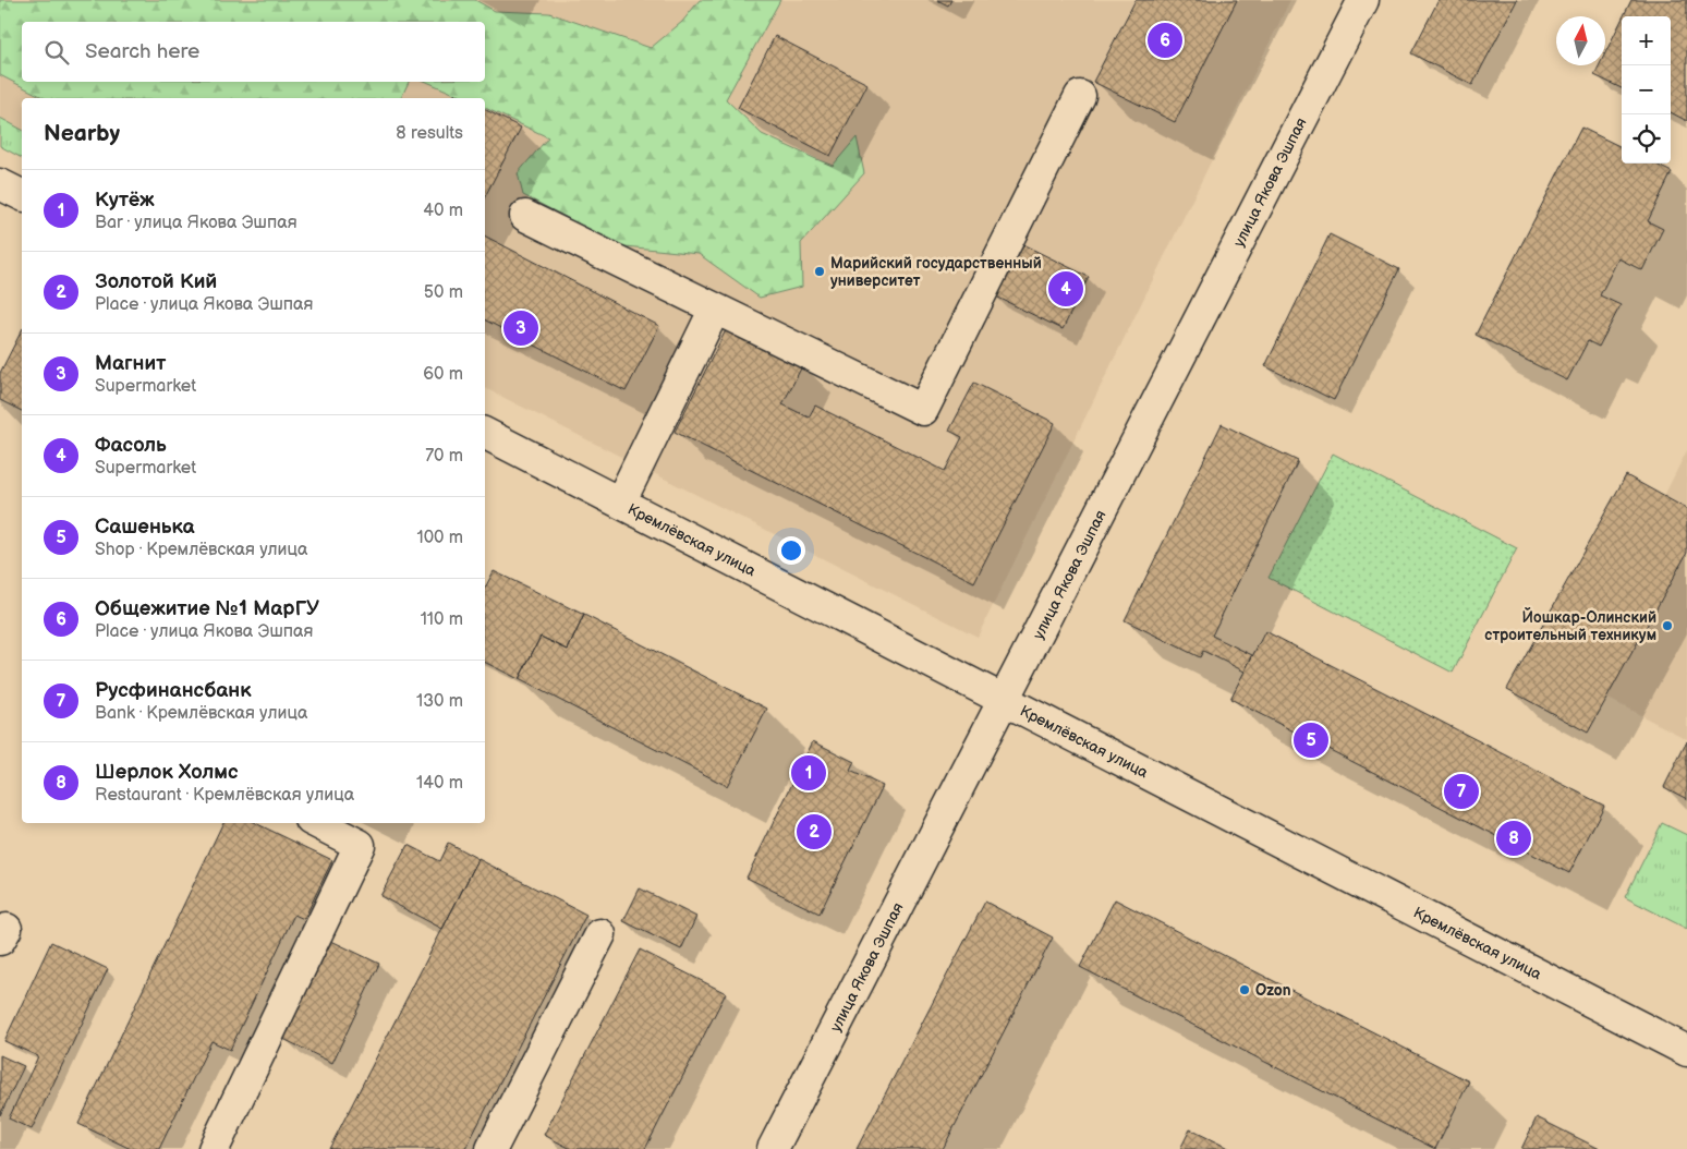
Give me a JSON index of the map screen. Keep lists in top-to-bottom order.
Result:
{
  "streets": {
    "street": ["улица Якова Эшпая", "Кремлёвская улица"]
  },
  "crossings": [
    ["улица Якова Эшпая", "Кремлёвская улица"]
  ],
  "places": ["Марийский государственный университет", "Йошкар-Олинский строительный техникум", "Ozon"],
  "north": "top",
  "page": {
    "map_buttons": ["+", "−"],
    "pins": [
      "6",
      "4",
      "3",
      "5",
      "1",
      "7",
      "2",
      "8"
    ],
    "search": "Search here",
    "heading": ["Nearby", "8 results"],
    "list": [
      {
        "mark": "1",
        "name": "Кутёж",
        "note": "Bar · улица Якова Эшпая",
        "value": "40 m"
      },
      {
        "mark": "2",
        "name": "Золотой Кий",
        "note": "Place · улица Якова Эшпая",
        "value": "50 m"
      },
      {
        "mark": "3",
        "name": "Магнит",
        "note": "Supermarket",
        "value": "60 m"
      },
      {
        "mark": "4",
        "name": "Фасоль",
        "note": "Supermarket",
        "value": "70 m"
      },
      {
        "mark": "5",
        "name": "Сашенька",
        "note": "Shop · Кремлёвская улица",
        "value": "100 m"
      },
      {
        "mark": "6",
        "name": "Общежитие №1 МарГУ",
        "note": "Place · улица Якова Эшпая",
        "value": "110 m"
      },
      {
        "mark": "7",
        "name": "Русфинансбанк",
        "note": "Bank · Кремлёвская улица",
        "value": "130 m"
      },
      {
        "mark": "8",
        "name": "Шерлок Холмс",
        "note": "Restaurant · Кремлёвская улица",
        "value": "140 m"
      }
    ]
  }
}
